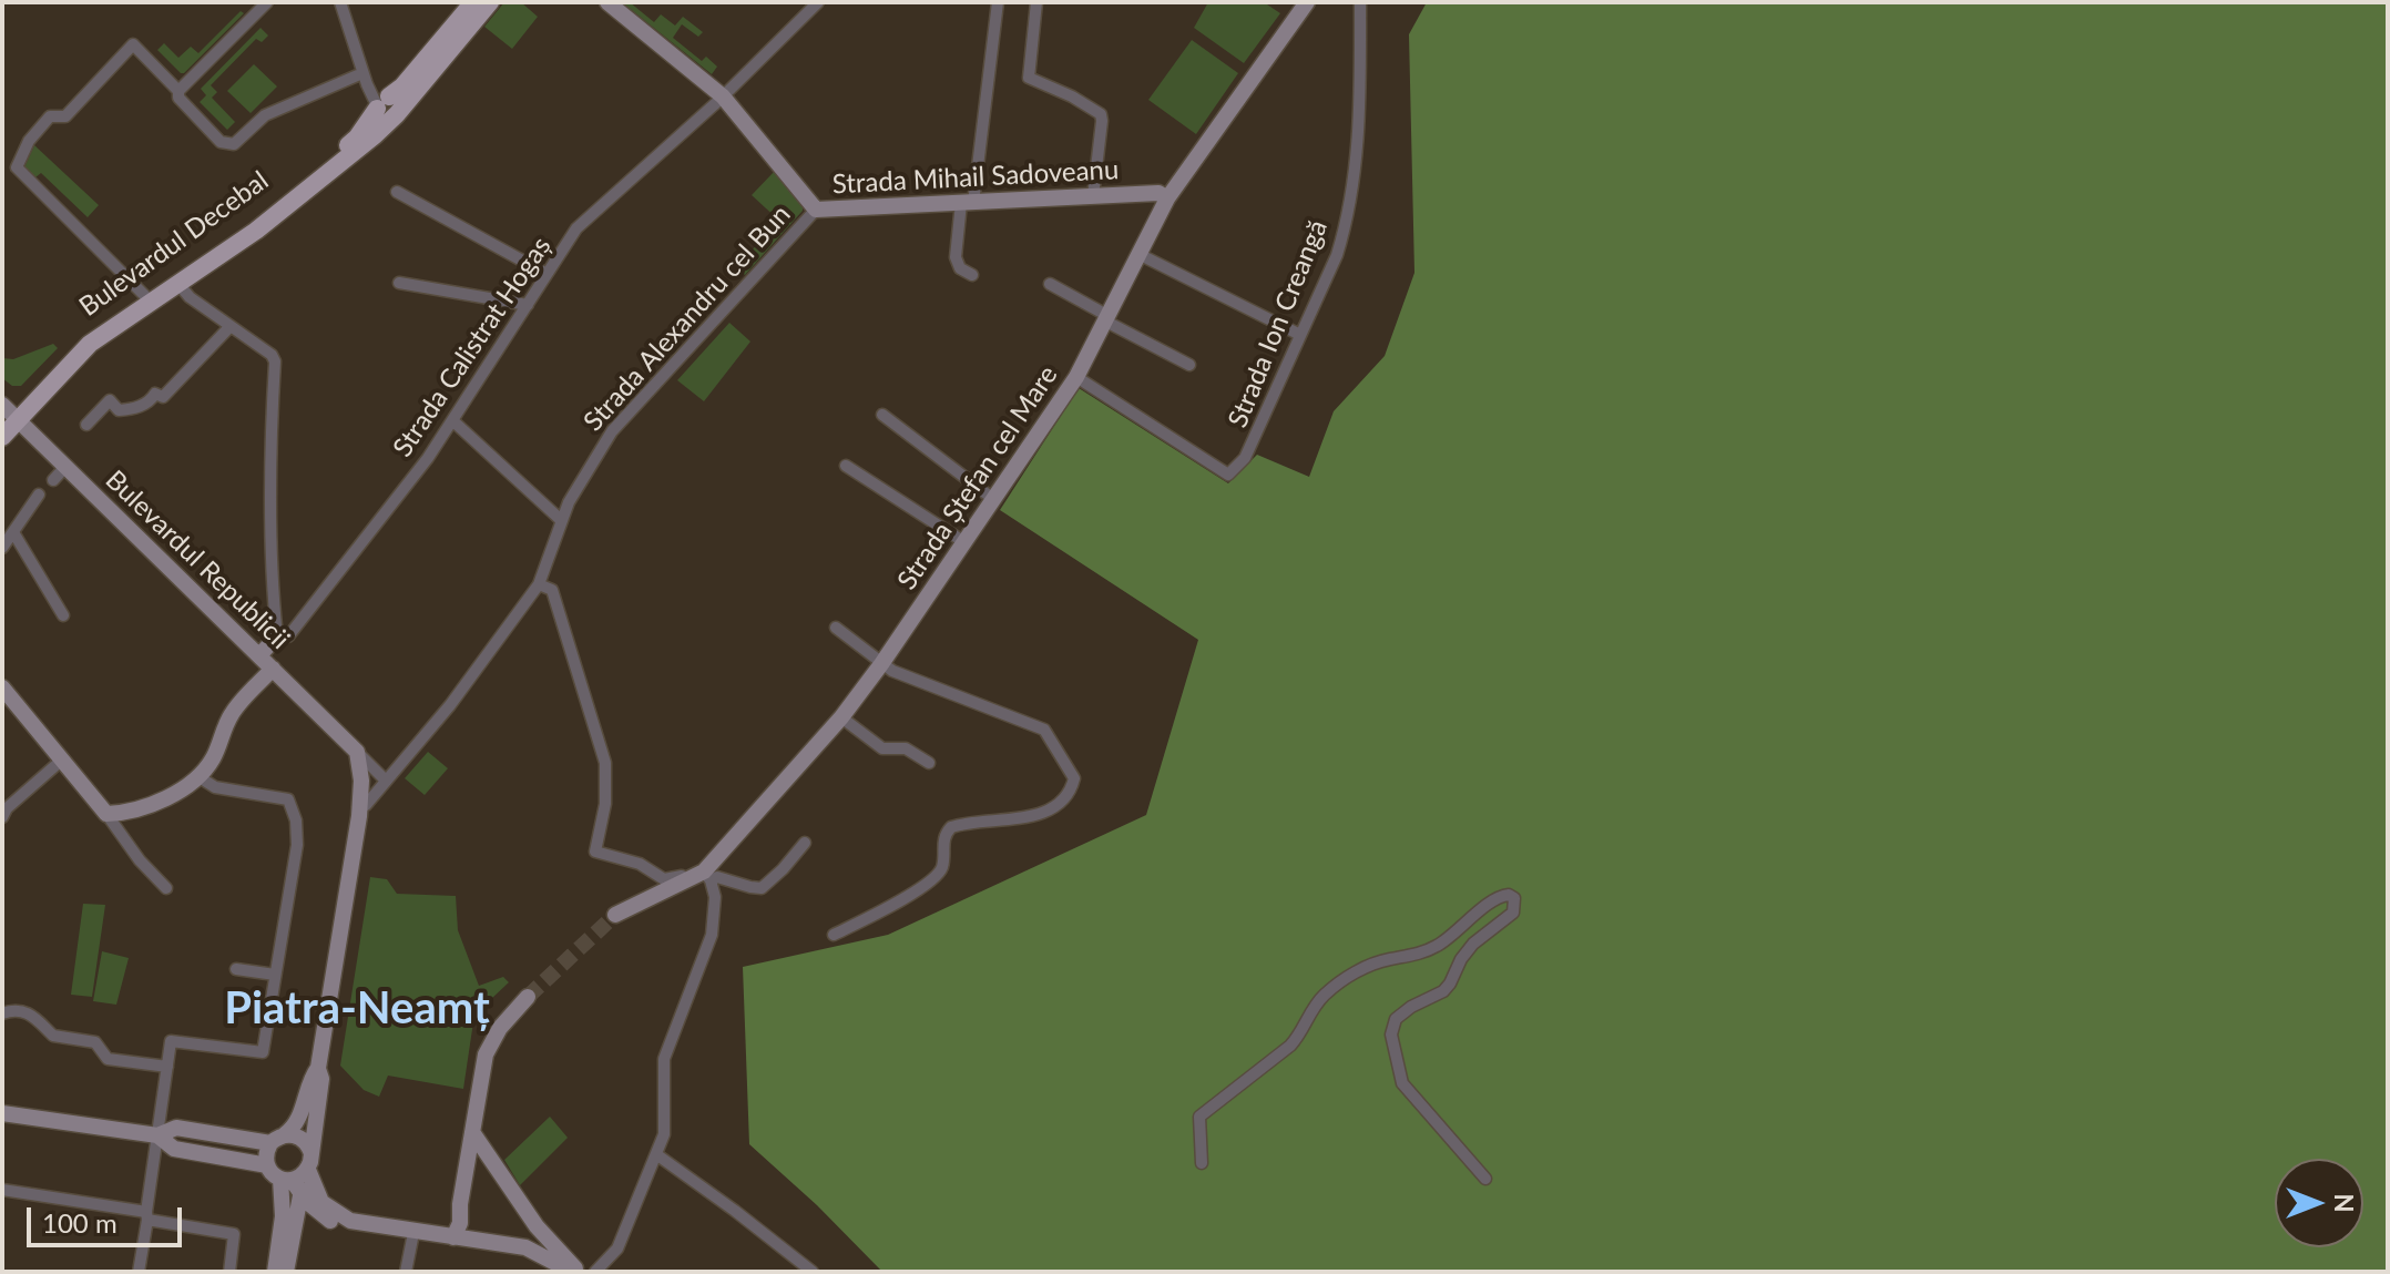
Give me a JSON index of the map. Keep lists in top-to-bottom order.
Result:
{
  "streets": {
    "main road": ["Bulevardul Decebal"],
    "street": [
      "Strada Mihail Sadoveanu",
      "Strada Alexandru cel Bun",
      "Strada Ion Creangă",
      "Strada Calistrat Hogaș",
      "Strada Ștefan cel Mare",
      "Bulevardul Republicii"
    ]
  },
  "crossings": [
    ["Strada Mihail Sadoveanu", "Strada Alexandru cel Bun"],
    ["Strada Mihail Sadoveanu", "Strada Calistrat Hogaș"],
    ["Strada Mihail Sadoveanu", "Strada Ștefan cel Mare"],
    ["Bulevardul Decebal", "Bulevardul Republicii"],
    ["Strada Ion Creangă", "Strada Ștefan cel Mare"]
  ],
  "districts": ["Piatra-Neamț"],
  "scale_bar": "100 m",
  "north": "right"
}
